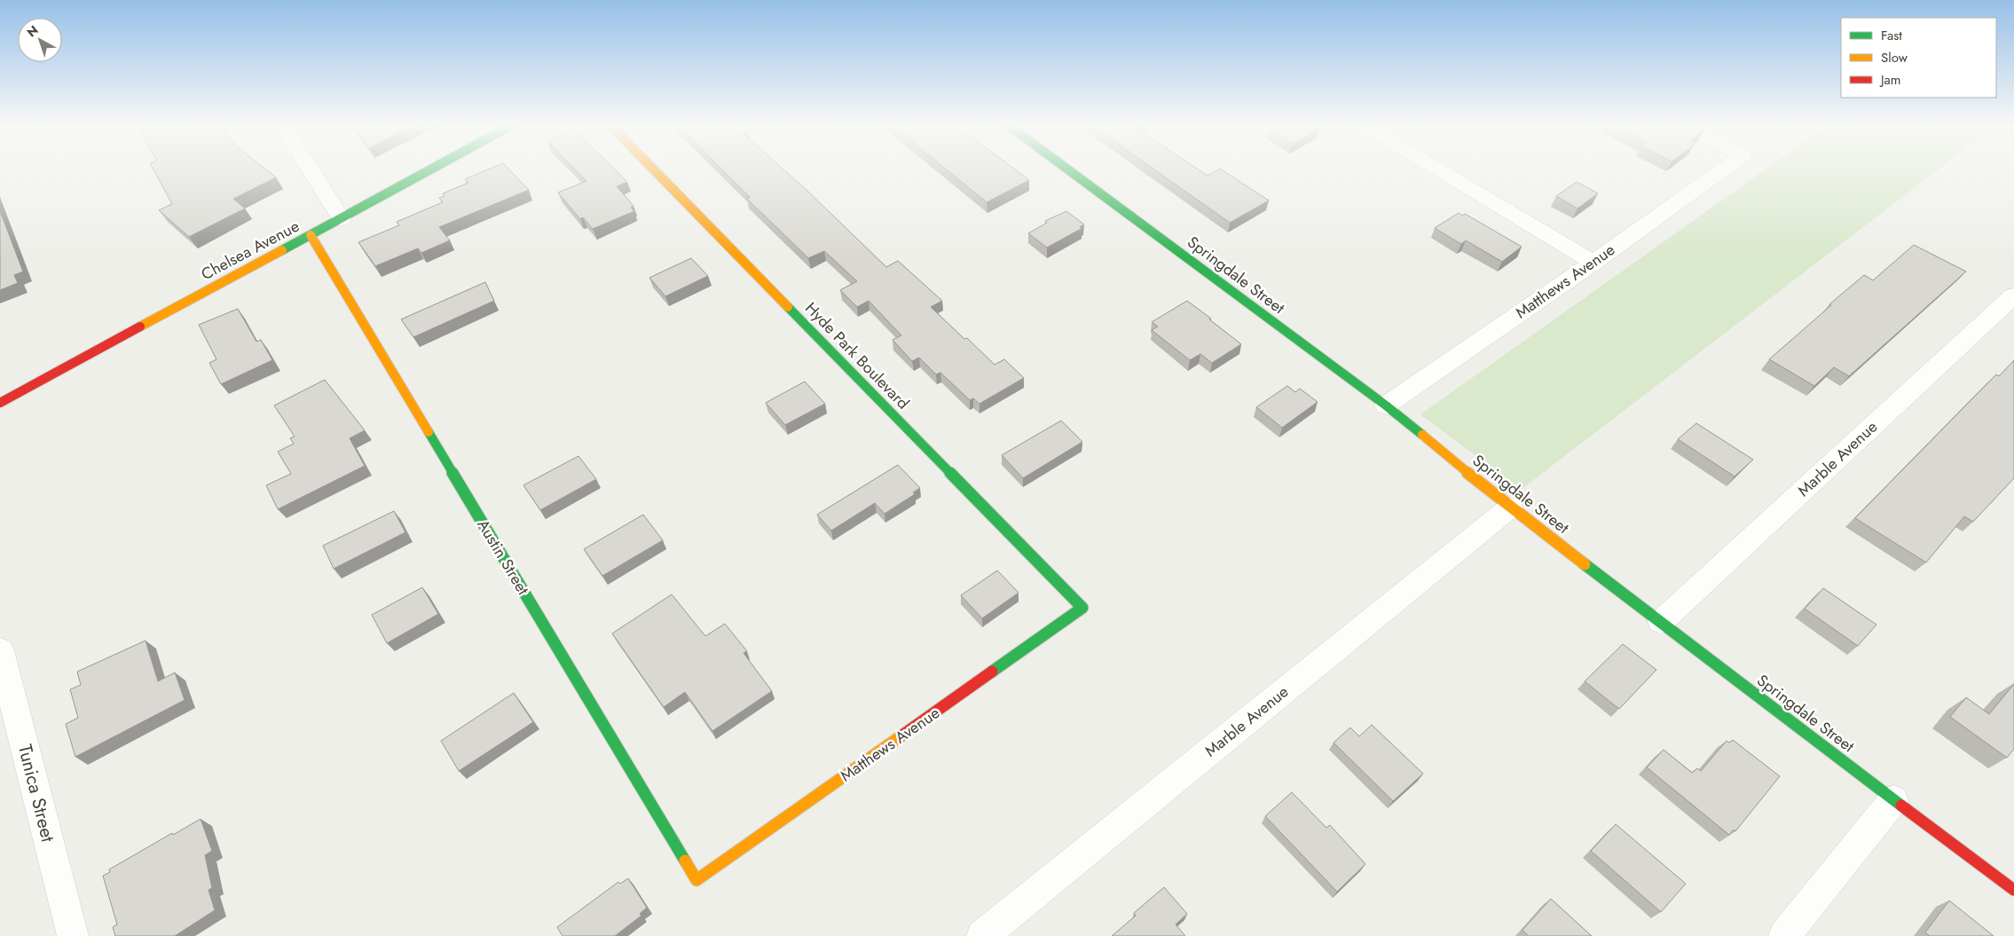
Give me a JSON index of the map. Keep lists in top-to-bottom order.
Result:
{
  "streets": {
    "street": [
      "Chelsea Avenue",
      "Springdale Street",
      "Matthews Avenue",
      "Hyde Park Boulevard",
      "Marble Avenue",
      "Austin Street",
      "Tunica Street"
    ]
  },
  "crossings": [
    ["Chelsea Avenue", "Austin Street"],
    ["Springdale Street", "Matthews Avenue"],
    ["Springdale Street", "Marble Avenue"],
    ["Matthews Avenue", "Hyde Park Boulevard"],
    ["Matthews Avenue", "Austin Street"]
  ],
  "legend": ["Fast", "Slow", "Jam"],
  "north": "top left"
}
